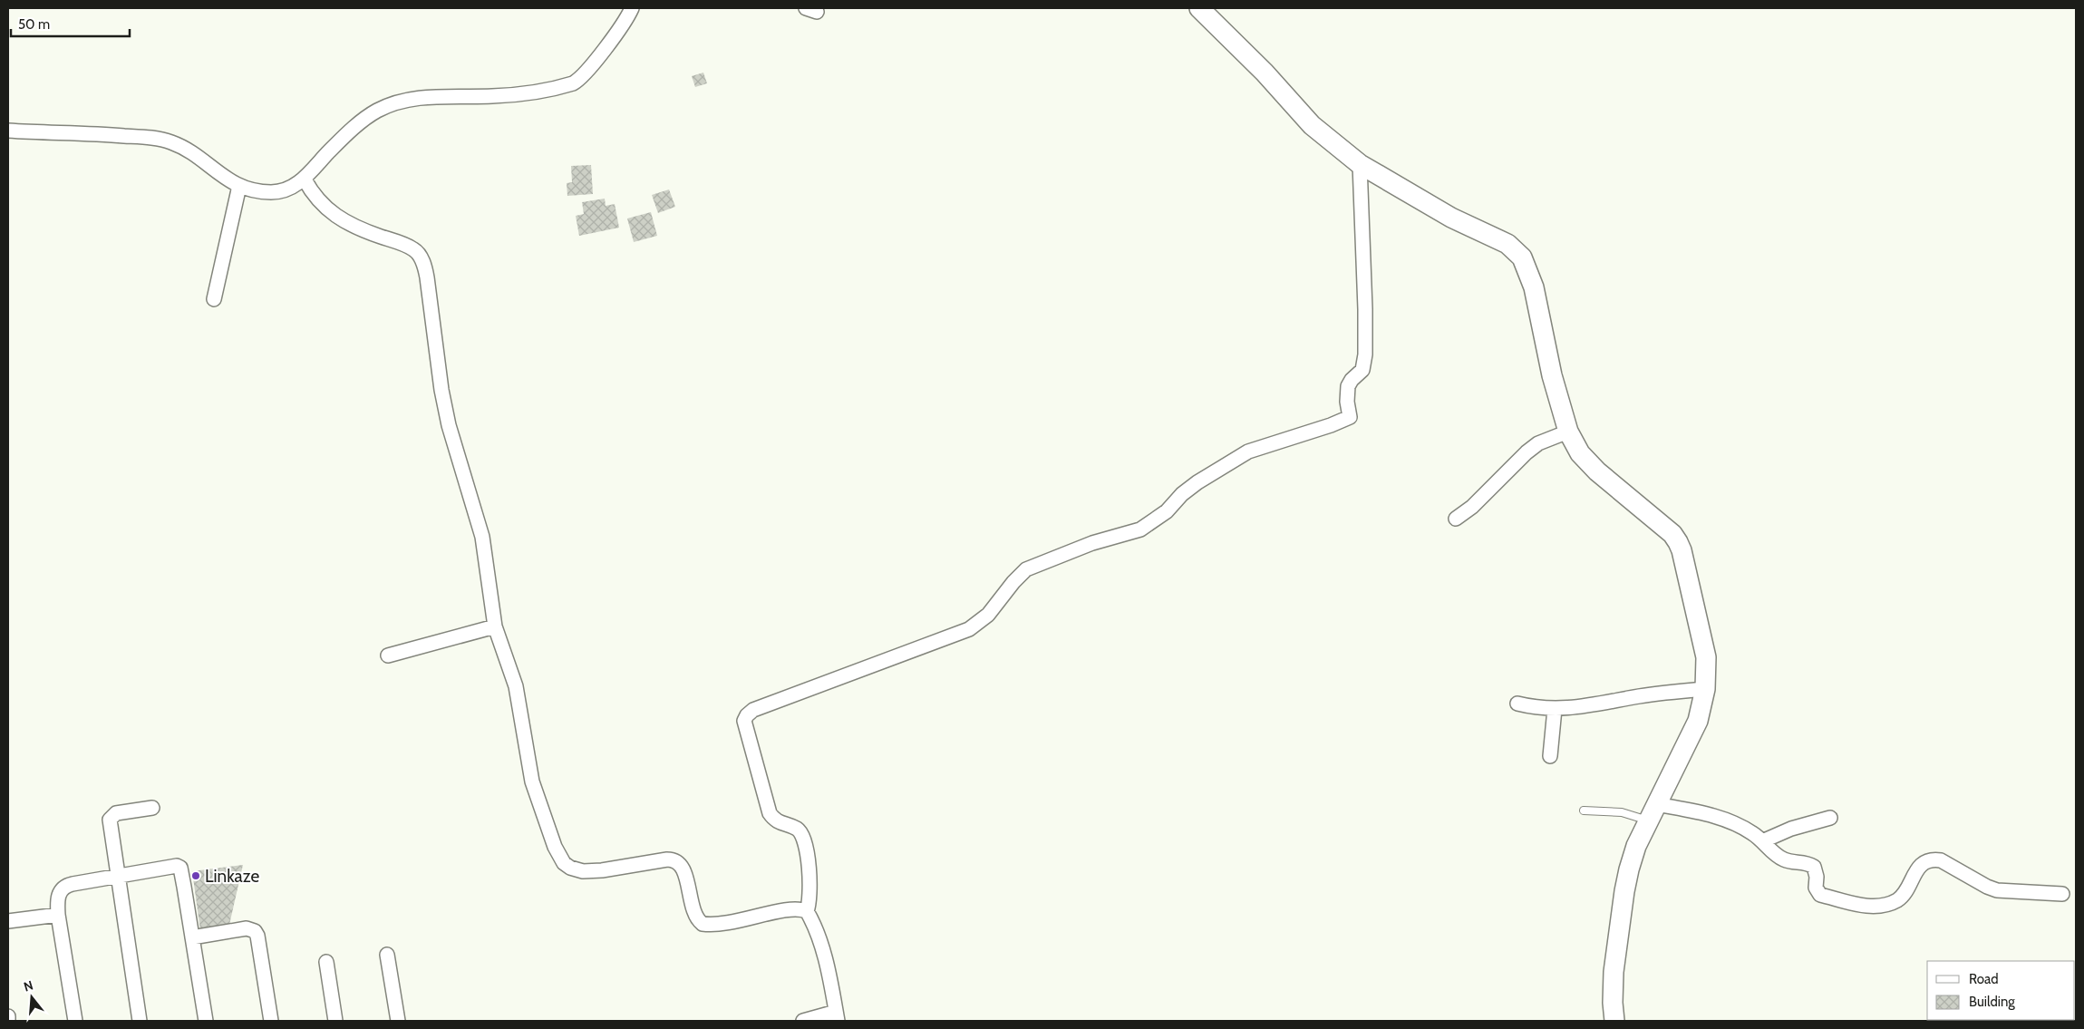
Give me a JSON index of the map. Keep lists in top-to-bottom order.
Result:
{
  "places": ["Linkaze"],
  "legend": ["Road", "Building"],
  "scale_bar": "50 m",
  "north": "top"
}
